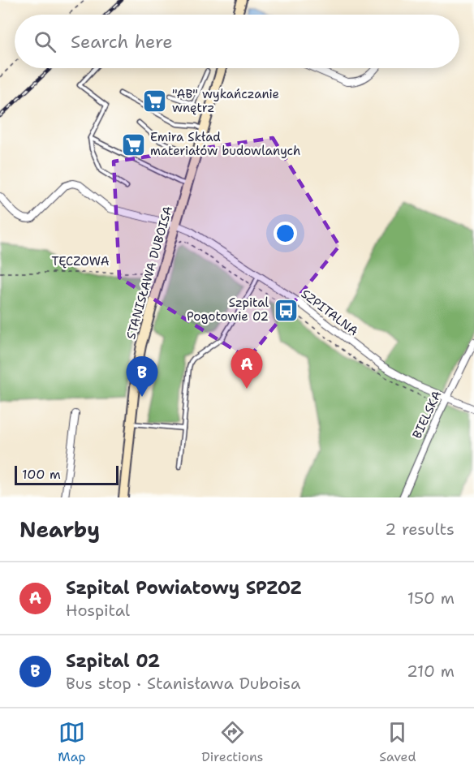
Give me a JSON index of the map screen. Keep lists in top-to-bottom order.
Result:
{
  "streets": {
    "street": ["STANISŁAWA DUBOISA", "SZPITALNA", "BIELSKA"],
    "path": ["TĘCZOWA"]
  },
  "crossings": [
    ["TĘCZOWA", "STANISŁAWA DUBOISA"],
    ["STANISŁAWA DUBOISA", "SZPITALNA"],
    ["SZPITALNA", "BIELSKA"]
  ],
  "places": {
    "supermarket": ["\"AB\" wykańczanie wnętrz", "Emira Skład materiałów budowlanych"],
    "bus stop": ["Szpital Pogotowie 02"]
  },
  "scale_bar": "100 m",
  "page": {
    "search": "Search here",
    "pins": ["A", "B"],
    "scale": "100 m",
    "heading": ["Nearby", "2 results"],
    "list": [
      {
        "mark": "A",
        "name": "Szpital Powiatowy SPZOZ",
        "note": "Hospital",
        "value": "150 m"
      },
      {
        "mark": "B",
        "name": "Szpital 02",
        "note": "Bus stop · Stanisława Duboisa",
        "value": "210 m"
      }
    ],
    "nav": ["Map", "Directions", "Saved"]
  }
}
